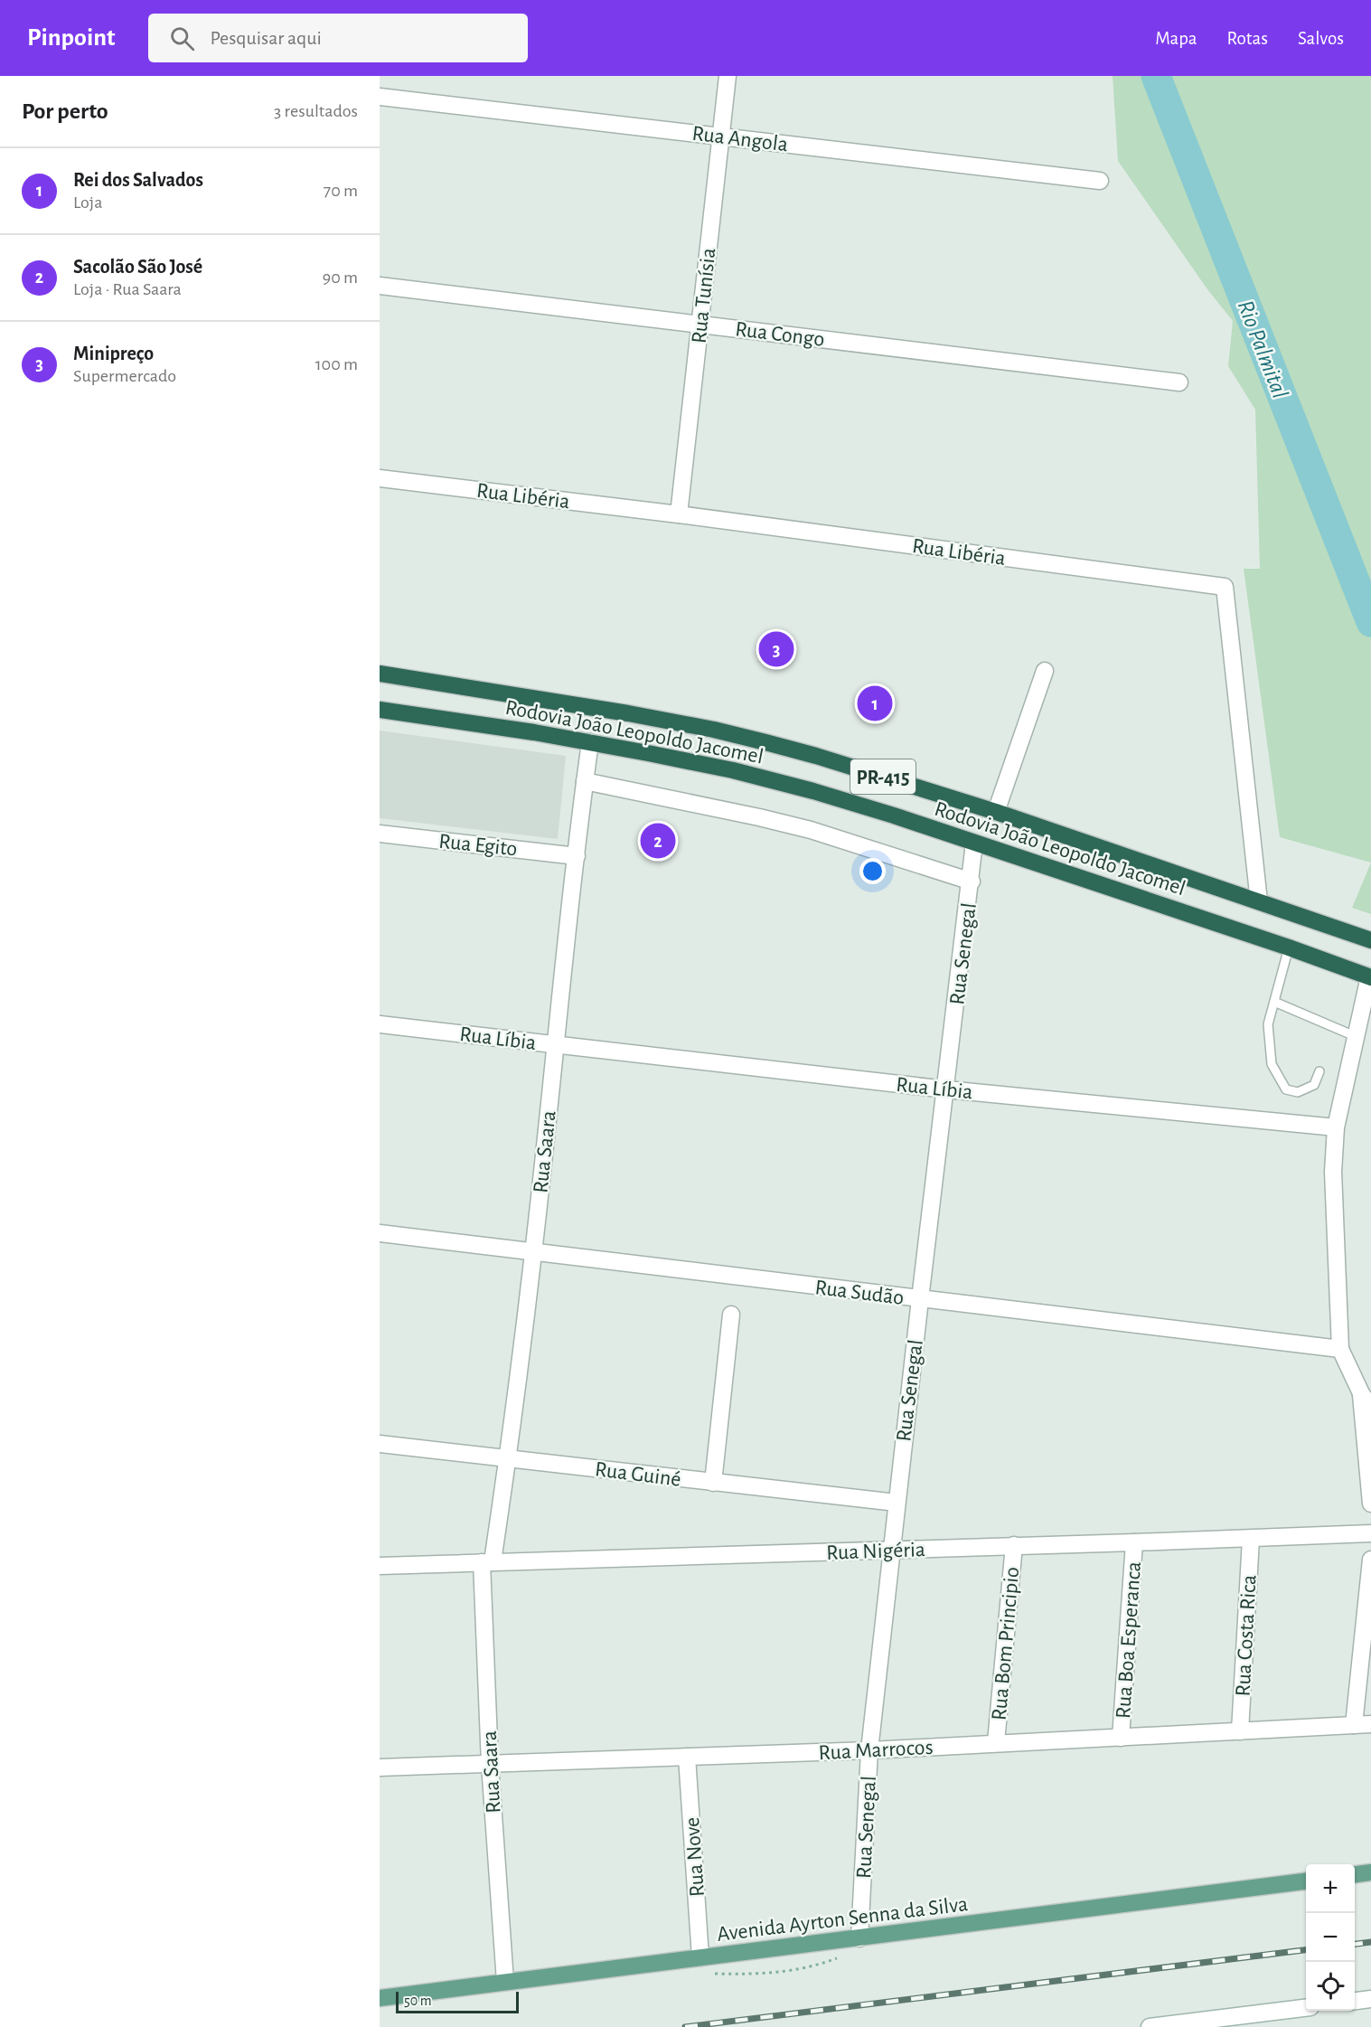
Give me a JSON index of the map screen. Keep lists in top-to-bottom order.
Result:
{
  "streets": {
    "highway": ["Rodovia João Leopoldo Jacomel", "PR-415"],
    "main road": ["Avenida Ayrton Senna da Silva"],
    "street": [
      "Rua Angola",
      "Rua Tunísia",
      "Rua Congo",
      "Rua Libéria",
      "Rua Egito",
      "Rua Senegal",
      "Rua Líbia",
      "Rua Saara",
      "Rua Sudão",
      "Rua Guiné",
      "Rua Nigéria",
      "Rua Costa Rica",
      "Rua Boa Esperanca",
      "Rua Bom Principio",
      "Rua Marrocos",
      "Rua Nove"
    ]
  },
  "crossings": [
    ["Rua Angola", "Rua Tunísia"],
    ["Rua Tunísia", "Rua Congo"],
    ["Rua Tunísia", "Rua Libéria"],
    ["Rua Libéria", "Rodovia João Leopoldo Jacomel"],
    ["Rodovia João Leopoldo Jacomel", "Rua Senegal"],
    ["Rodovia João Leopoldo Jacomel", "Rua Saara"],
    ["Rua Egito", "Rua Saara"],
    ["Rua Senegal", "Rua Líbia"],
    ["Rua Senegal", "Rua Sudão"],
    ["Rua Senegal", "Rua Guiné"],
    ["Rua Senegal", "Rua Nigéria"],
    ["Rua Senegal", "Rua Marrocos"],
    ["Rua Senegal", "Avenida Ayrton Senna da Silva"],
    ["Rua Líbia", "Rua Saara"],
    ["Rua Saara", "Rua Sudão"],
    ["Rua Saara", "Rua Guiné"],
    ["Rua Saara", "Rua Nigéria"],
    ["Rua Saara", "Rua Marrocos"],
    ["Rua Saara", "Avenida Ayrton Senna da Silva"],
    ["Rua Nigéria", "Rua Costa Rica"],
    ["Rua Nigéria", "Rua Boa Esperanca"],
    ["Rua Nigéria", "Rua Bom Principio"],
    ["Rua Costa Rica", "Rua Marrocos"],
    ["Rua Boa Esperanca", "Rua Marrocos"],
    ["Rua Bom Principio", "Rua Marrocos"],
    ["Rua Marrocos", "Rua Nove"],
    ["Rua Nove", "Avenida Ayrton Senna da Silva"]
  ],
  "water": ["Rio Palmital"],
  "scale_bar": "50 m",
  "page": {
    "header": "Pinpoint",
    "search": "Pesquisar aqui",
    "nav": ["Mapa", "Rotas", "Salvos"],
    "heading": ["Por perto", "3 resultados"],
    "list": [
      {
        "mark": "1",
        "name": "Rei dos Salvados",
        "note": "Loja",
        "value": "70 m"
      },
      {
        "mark": "2",
        "name": "Sacolão São José",
        "note": "Loja · Rua Saara",
        "value": "90 m"
      },
      {
        "mark": "3",
        "name": "Minipreço",
        "note": "Supermercado",
        "value": "100 m"
      }
    ],
    "pins": ["3", "1", "2"],
    "map_buttons": ["+", "−"],
    "scale": "50 m"
  }
}
